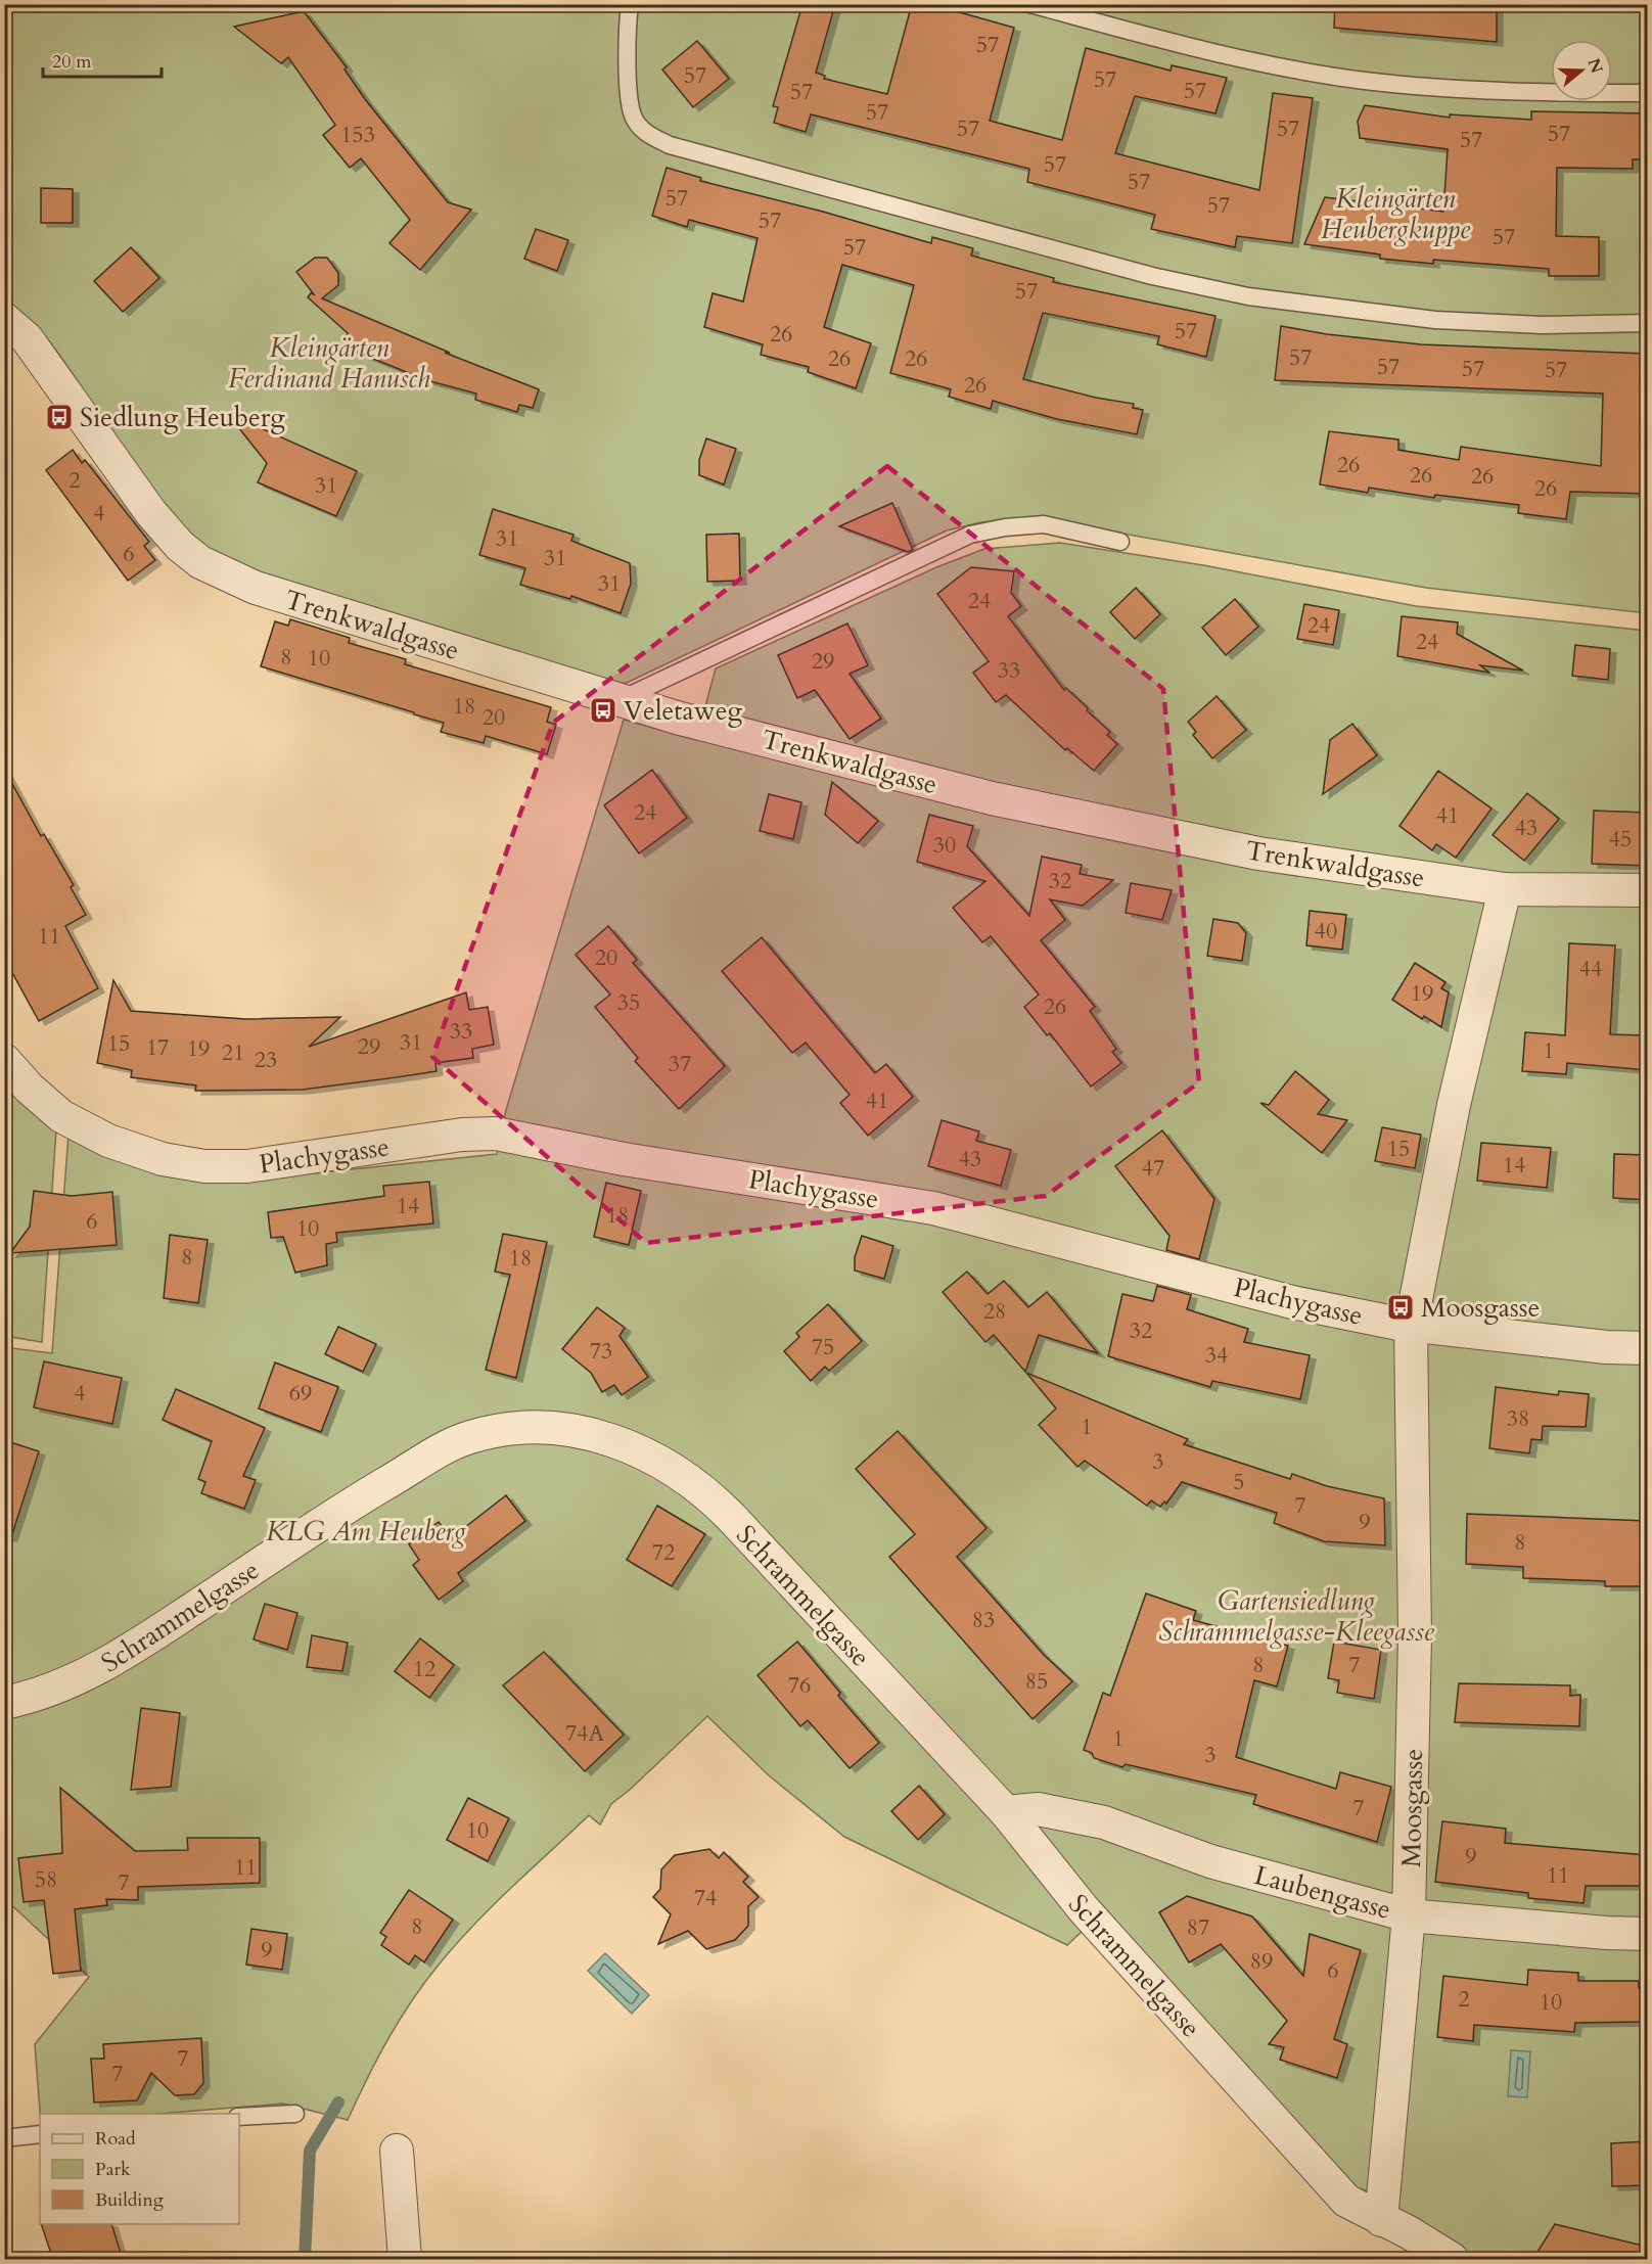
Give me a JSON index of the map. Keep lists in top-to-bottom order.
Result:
{
  "streets": {
    "street": [
      "Trenkwaldgasse",
      "Plachygasse",
      "Schrammelgasse",
      "Moosgasse",
      "Laubengasse"
    ]
  },
  "crossings": [
    ["Trenkwaldgasse", "Moosgasse"],
    ["Plachygasse", "Moosgasse"],
    ["Schrammelgasse", "Moosgasse"],
    ["Schrammelgasse", "Laubengasse"],
    ["Moosgasse", "Laubengasse"]
  ],
  "parks": [
    "Kleingärten Heubergkuppe",
    "Kleingärten Ferdinand Hanusch",
    "KLG Am Heuberg",
    "Gartensiedlung Schrammelgasse-Kleegasse"
  ],
  "places": {
    "bus stop": ["Siedlung Heuberg", "Veletaweg", "Moosgasse"]
  },
  "house_numbers": [
    "57",
    "57",
    "57",
    "57",
    "57",
    "57",
    "57",
    "57",
    "57",
    "153",
    "57",
    "57",
    "57",
    "57",
    "57",
    "57",
    "57",
    "57",
    "57",
    "57",
    "26",
    "57",
    "26",
    "26",
    "57",
    "57",
    "57",
    "26",
    "26",
    "26",
    "26",
    "2",
    "31",
    "26",
    "4",
    "31",
    "6",
    "31",
    "31",
    "24",
    "24",
    "24",
    "8",
    "10",
    "29",
    "33",
    "18",
    "20",
    "24",
    "41",
    "43",
    "45",
    "30",
    "32",
    "40",
    "11",
    "20",
    "44",
    "19",
    "35",
    "26",
    "33",
    "31",
    "15",
    "29",
    "17",
    "19",
    "1",
    "21",
    "23",
    "37",
    "41",
    "15",
    "43",
    "14",
    "47",
    "14",
    "18",
    "6",
    "10",
    "8",
    "18",
    "28",
    "32",
    "75",
    "73",
    "34",
    "4",
    "69",
    "38",
    "1",
    "3",
    "5",
    "7",
    "9",
    "8",
    "72",
    "83",
    "8",
    "7",
    "12",
    "85",
    "76",
    "74A",
    "1",
    "3",
    "7",
    "10",
    "9",
    "11",
    "11",
    "58",
    "7",
    "74",
    "8",
    "87",
    "9",
    "89",
    "6",
    "2",
    "10",
    "7",
    "7"
  ],
  "legend": ["Road", "Park", "Building"],
  "scale_bar": "20 m",
  "north": "right"
}
